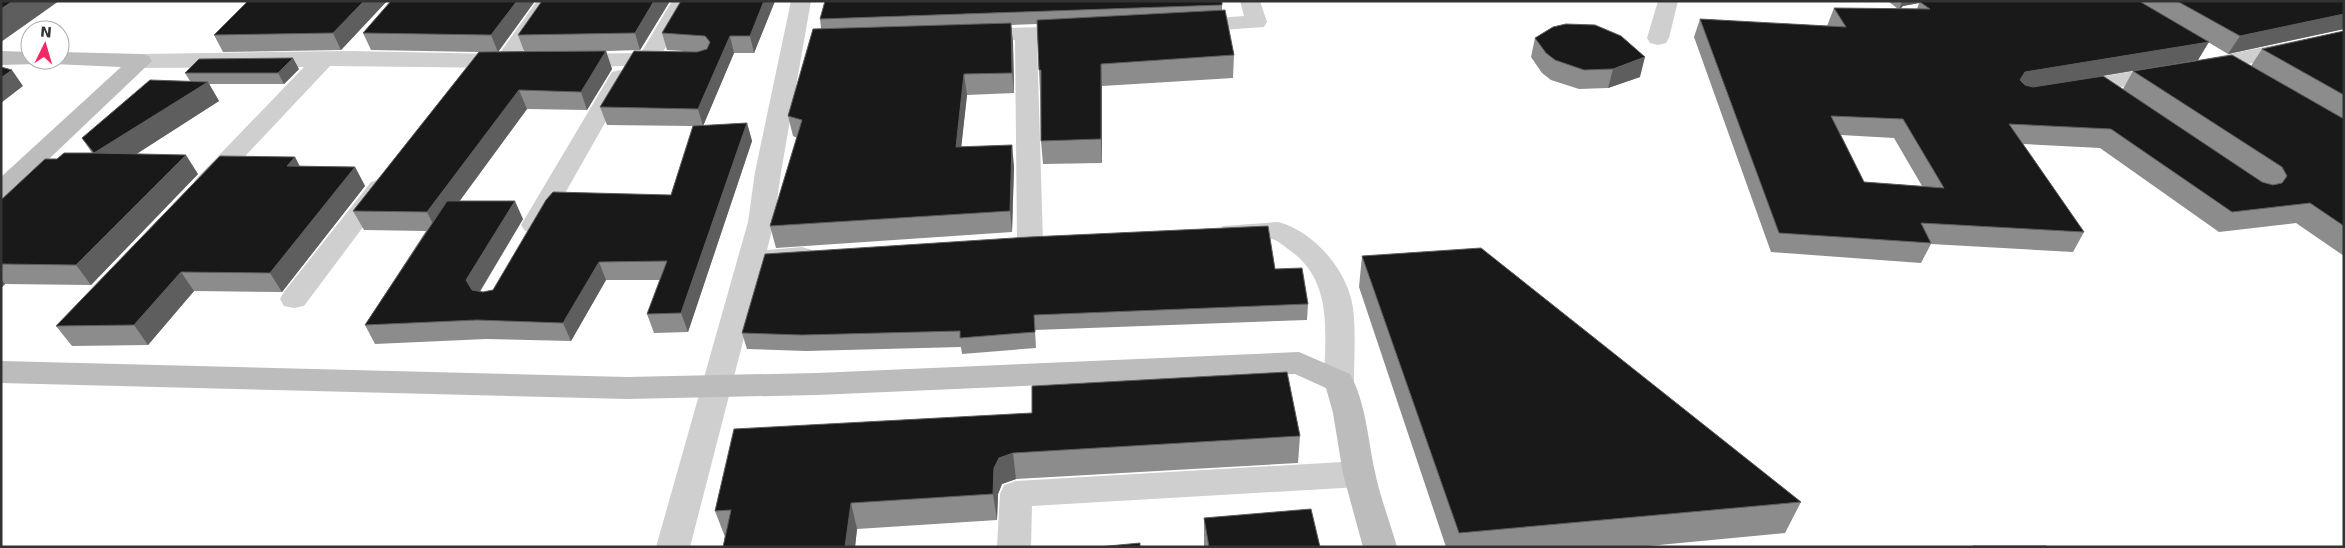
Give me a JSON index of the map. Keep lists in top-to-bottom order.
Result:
{
  "north": "top"
}
